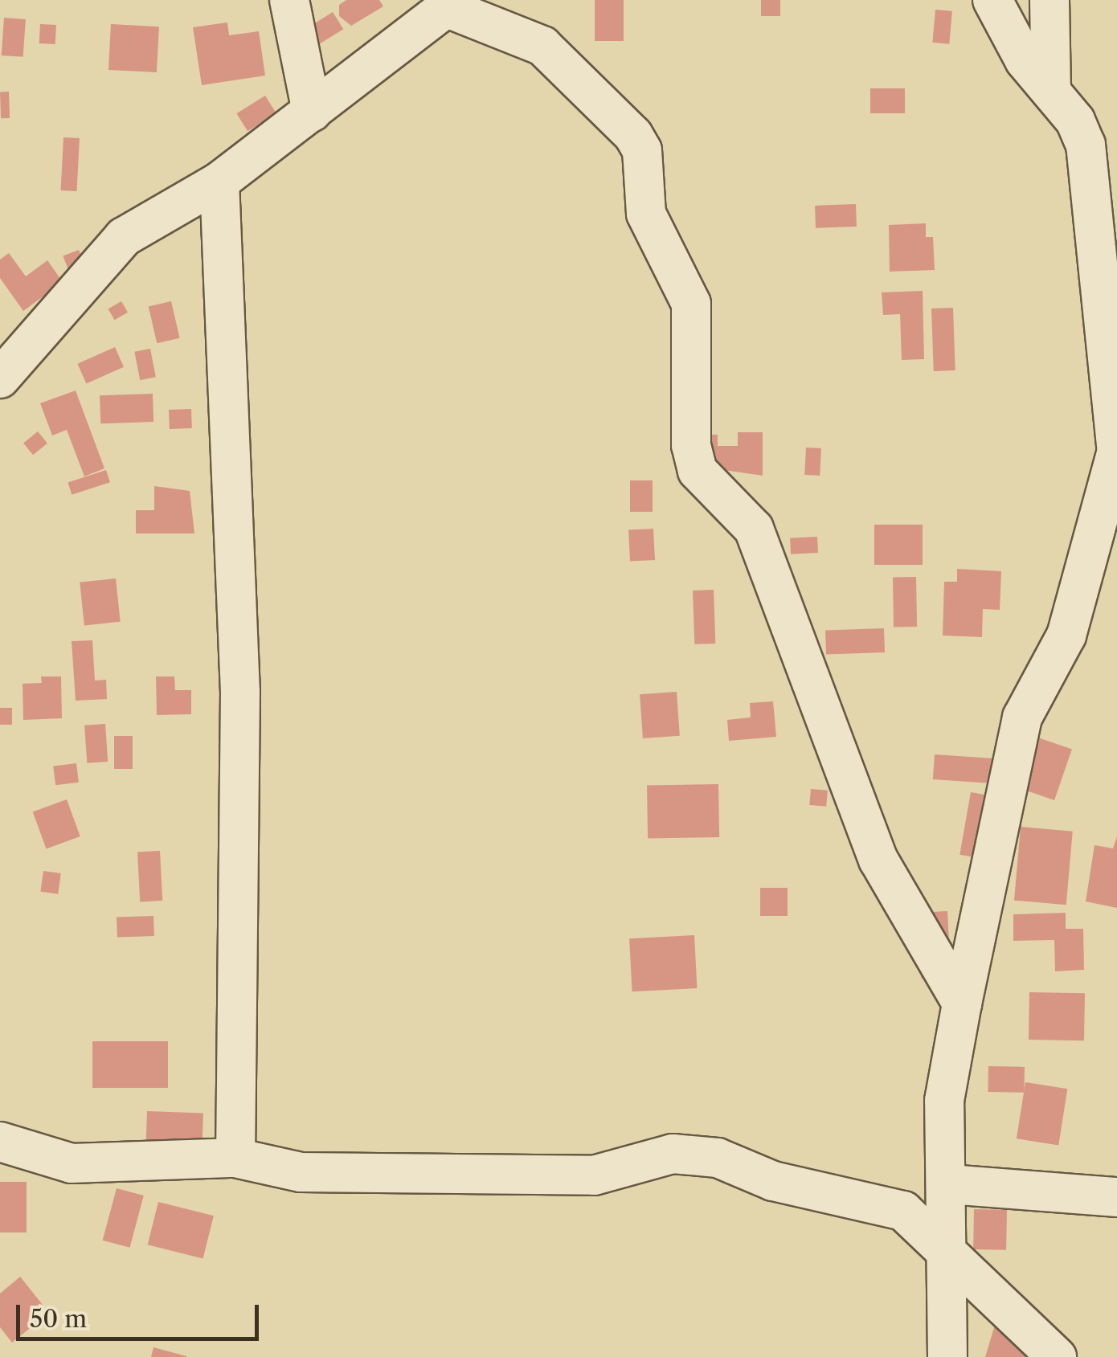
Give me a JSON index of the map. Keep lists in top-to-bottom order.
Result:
{
  "scale_bar": "50 m"
}
